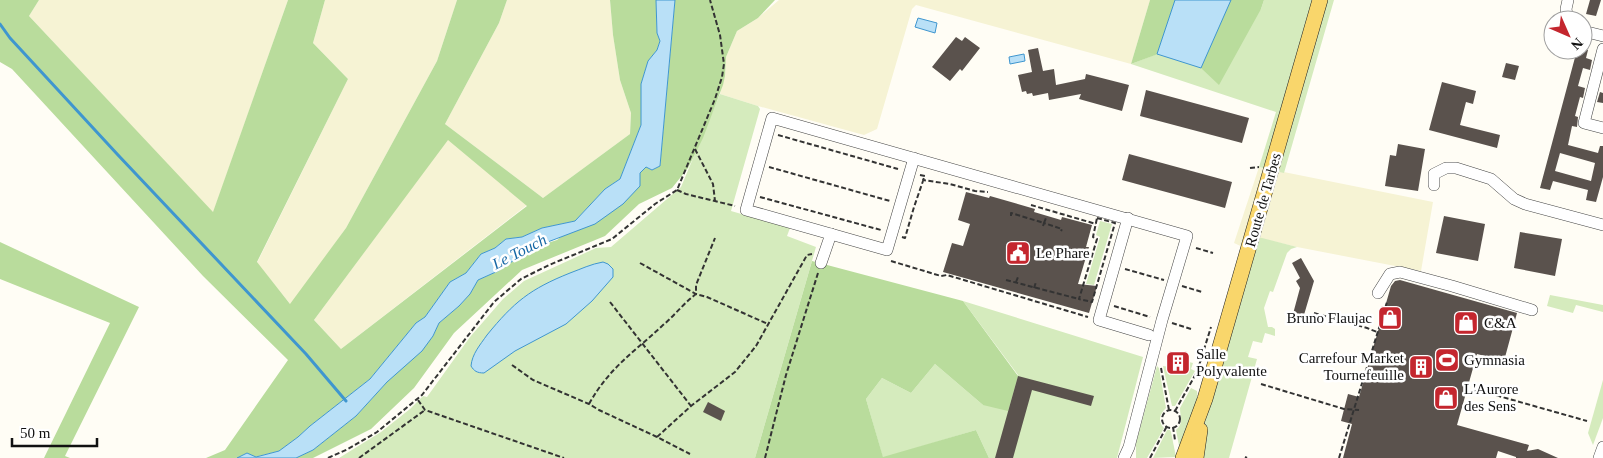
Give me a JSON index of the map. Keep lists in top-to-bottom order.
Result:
{
  "streets": {
    "main road": ["Route de Tarbes"]
  },
  "water": ["Le Touch"],
  "places": {
    "public building": ["Le Phare"],
    "shop": ["Bruno Flaujac", "C&A", "L'Aurore des Sens"],
    "sports": ["Gymnasia"],
    "building": ["Salle Polyvalente", "Carrefour Market Tournefeuille"]
  },
  "scale_bar": "50 m",
  "north": "bottom right"
}
